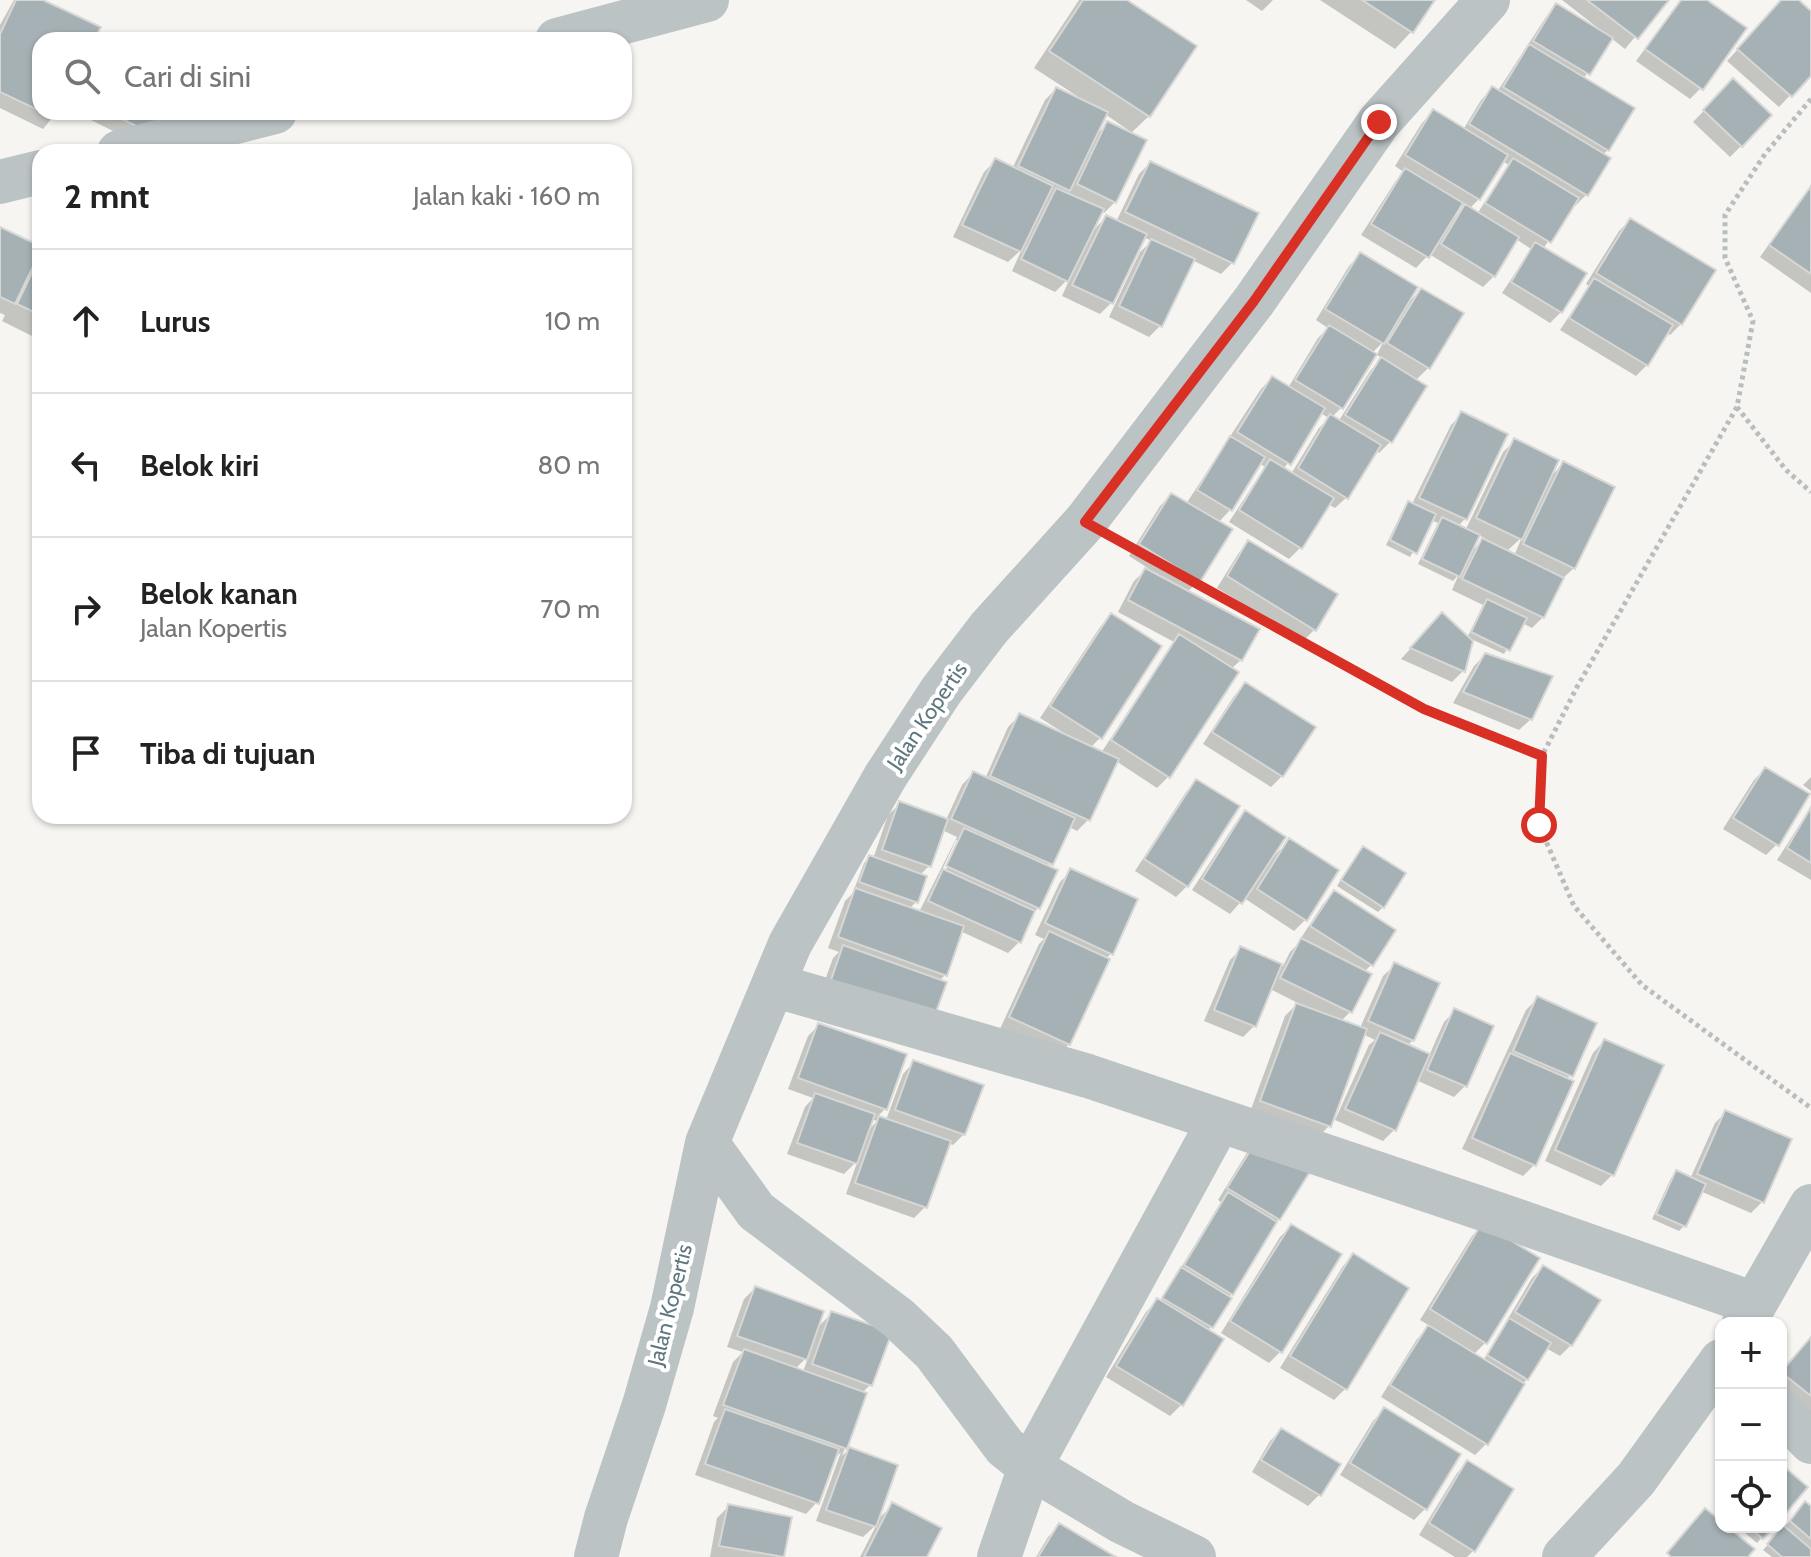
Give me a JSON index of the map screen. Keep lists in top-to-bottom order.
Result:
{
  "streets": {
    "street": ["Jalan Kopertis"]
  },
  "page": {
    "search": "Cari di sini",
    "heading": ["2 mnt", "Jalan kaki · 160 m"],
    "list": [
      ["Lurus", "10 m"],
      ["Belok kiri", "80 m"],
      ["Belok kanan", "Jalan Kopertis", "70 m"],
      "Tiba di tujuan"
    ],
    "map_buttons": ["+", "−"]
  }
}
